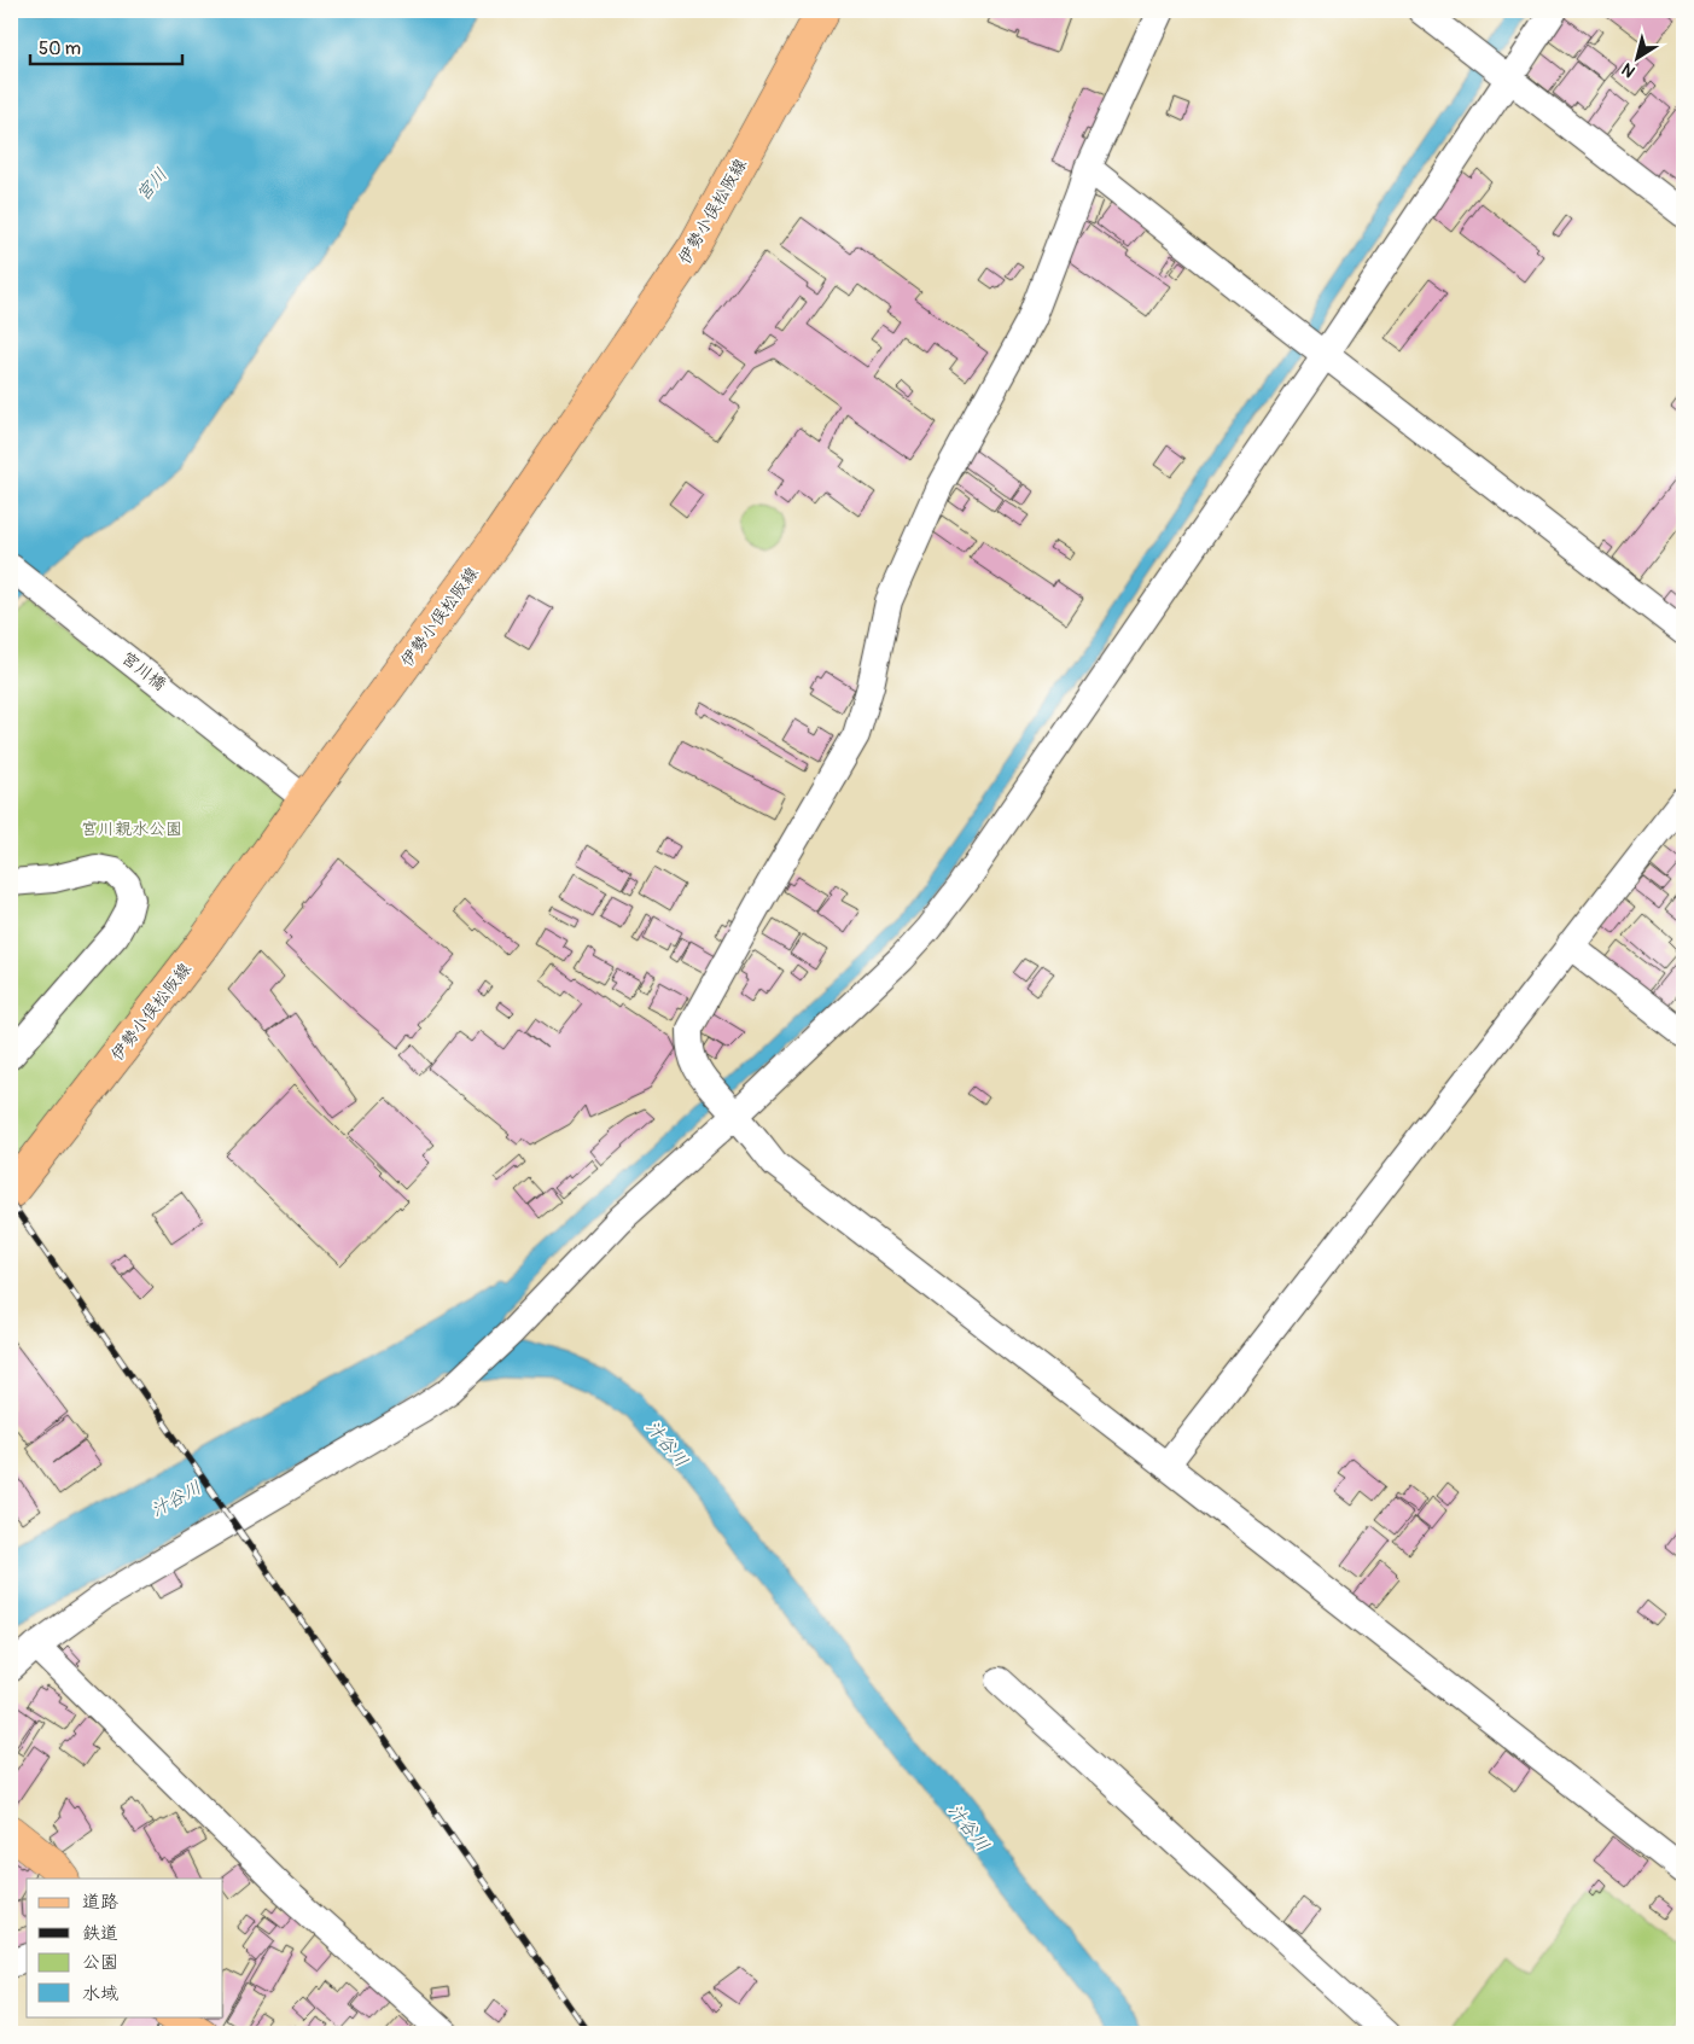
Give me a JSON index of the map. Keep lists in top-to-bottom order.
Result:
{
  "streets": {
    "main road": ["伊勢小俣松阪線"],
    "street": ["宮川橋"]
  },
  "crossings": [
    ["伊勢小俣松阪線", "宮川橋"]
  ],
  "water": ["宮川", "汁谷川"],
  "parks": ["宮川親水公園"],
  "legend": [
    "道路",
    "鉄道",
    "公園",
    "水域"
  ],
  "scale_bar": "50 m",
  "north": "bottom left"
}
